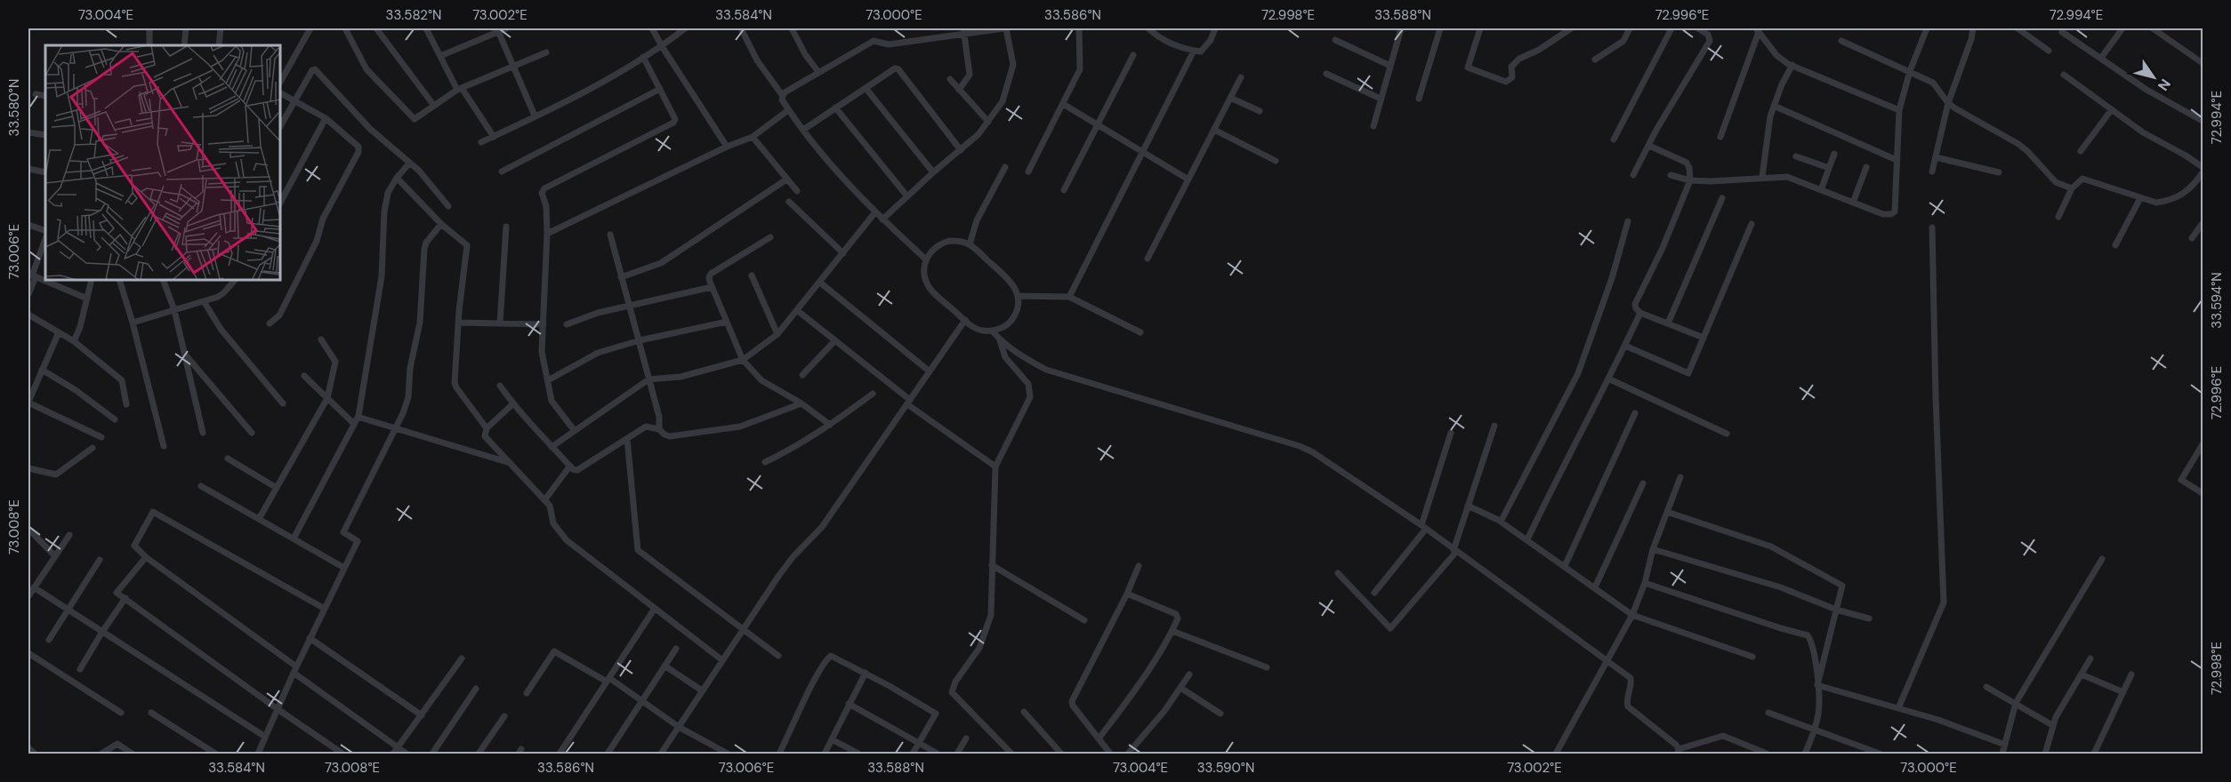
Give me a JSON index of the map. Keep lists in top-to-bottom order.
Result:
{
  "north": "bottom right",
  "coordinates": [
    "73.004°E",
    "33.582°N",
    "73.002°E",
    "33.584°N",
    "73.000°E",
    "33.586°N",
    "72.998°E",
    "33.588°N",
    "72.996°E",
    "72.994°E",
    "33.580°N",
    "73.006°E",
    "33.594°N",
    "73.008°E",
    "33.590°N"
  ]
}
